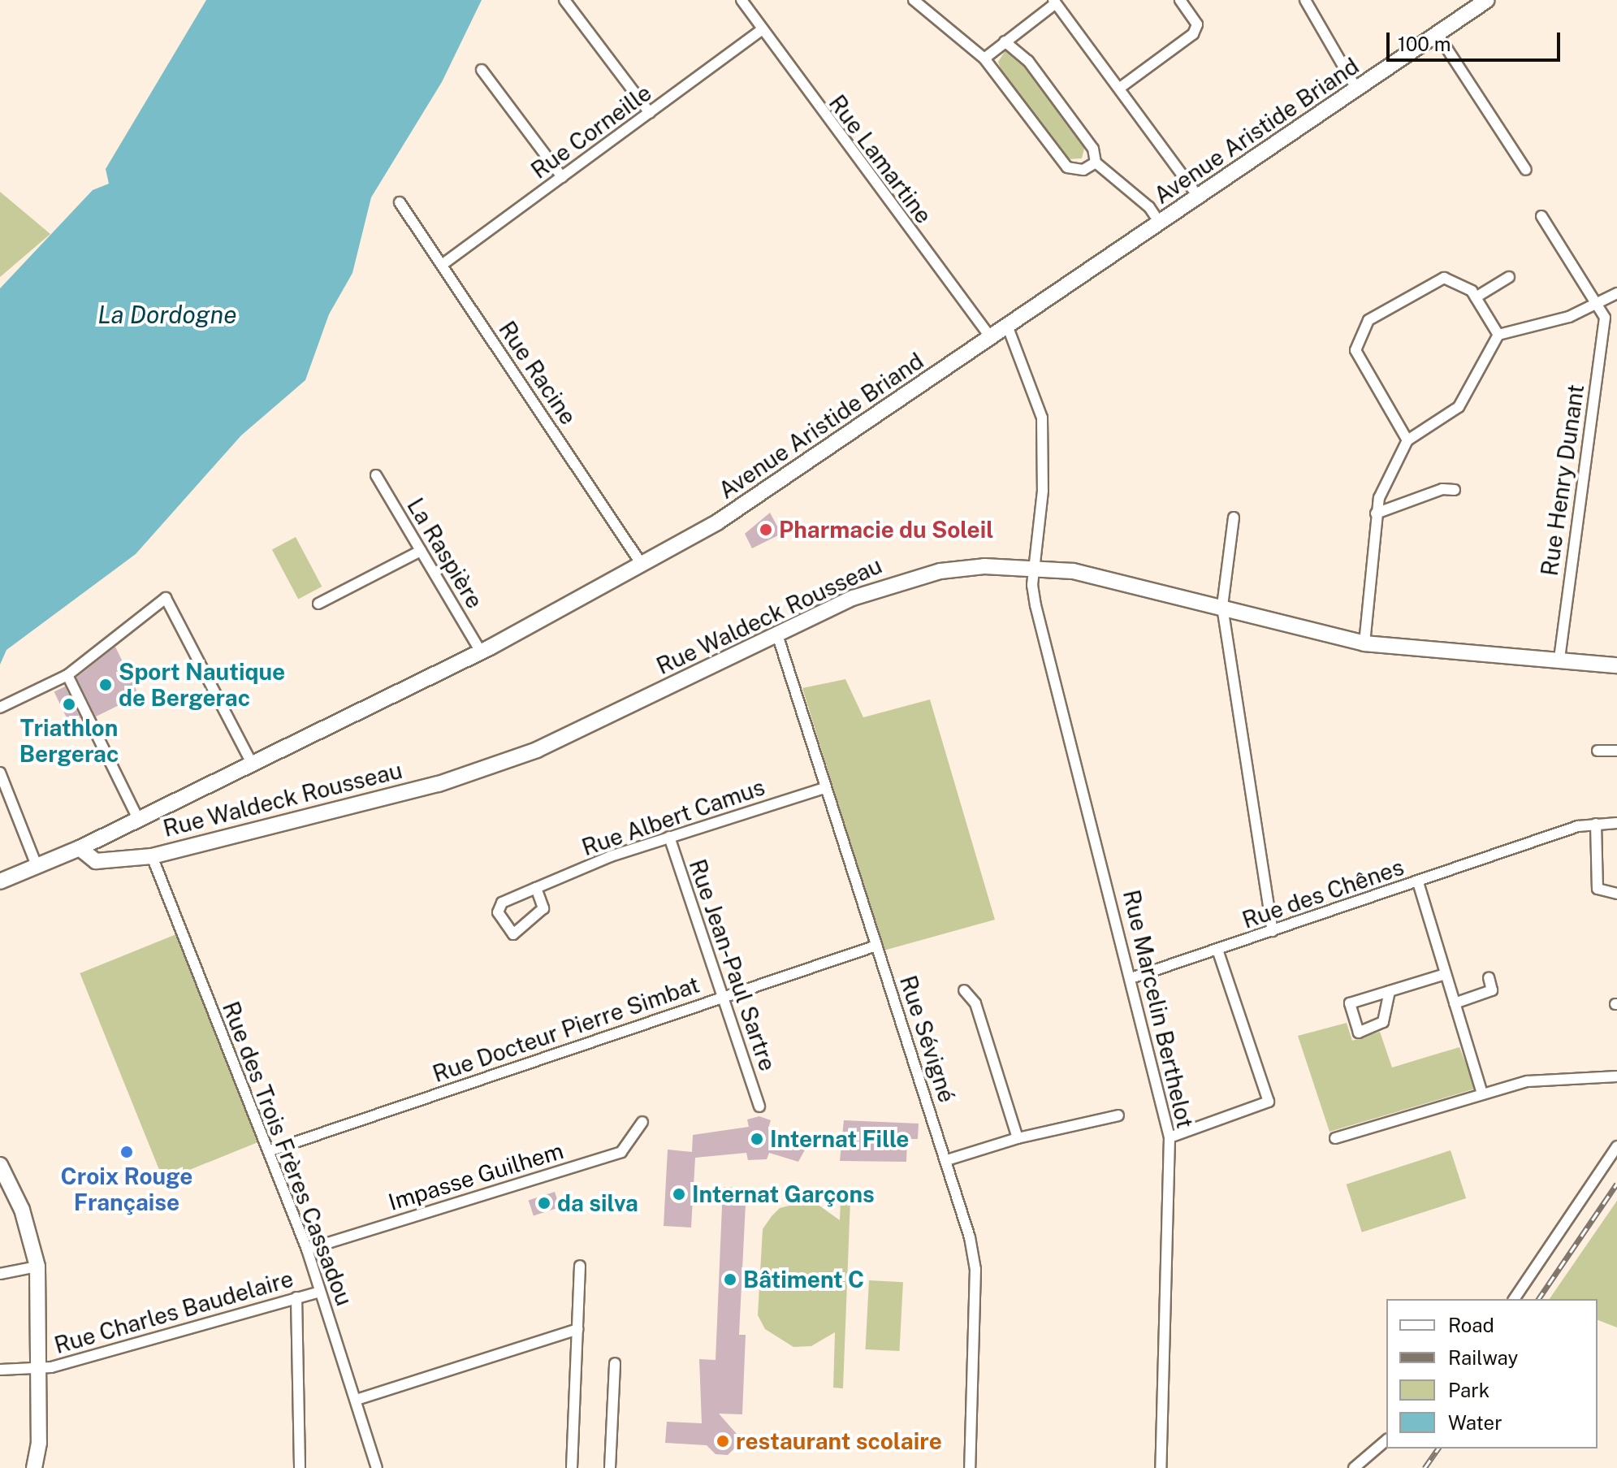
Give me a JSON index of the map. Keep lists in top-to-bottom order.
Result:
{
  "streets": {
    "main road": ["Avenue Aristide Briand", "Rue Waldeck Rousseau"],
    "street": [
      "Rue Corneille",
      "Rue Lamartine",
      "Rue Racine",
      "Rue Henry Dunant",
      "La Raspière",
      "Rue Albert Camus",
      "Rue des Chênes",
      "Rue Jean-Paul Sartre",
      "Rue Marcelin Berthelot",
      "Rue Docteur Pierre Simbat",
      "Rue Sévigné",
      "Rue des Trois Frères Cassadou",
      "Impasse Guilhem",
      "Rue Charles Baudelaire"
    ]
  },
  "crossings": [
    ["Avenue Aristide Briand", "Rue Lamartine"],
    ["Avenue Aristide Briand", "Rue Racine"],
    ["Avenue Aristide Briand", "La Raspière"],
    ["Avenue Aristide Briand", "Rue Waldeck Rousseau"],
    ["Avenue Aristide Briand", "Rue Marcelin Berthelot"],
    ["Rue Corneille", "Rue Lamartine"],
    ["Rue Corneille", "Rue Racine"],
    ["Rue Henry Dunant", "Rue Waldeck Rousseau"],
    ["Rue Waldeck Rousseau", "Rue Marcelin Berthelot"],
    ["Rue Waldeck Rousseau", "Rue Sévigné"],
    ["Rue Waldeck Rousseau", "Rue des Trois Frères Cassadou"],
    ["Rue Albert Camus", "Rue Jean-Paul Sartre"],
    ["Rue Albert Camus", "Rue Sévigné"],
    ["Rue des Chênes", "Rue Marcelin Berthelot"],
    ["Rue Jean-Paul Sartre", "Rue Docteur Pierre Simbat"],
    ["Rue Docteur Pierre Simbat", "Rue Sévigné"],
    ["Rue Docteur Pierre Simbat", "Rue des Trois Frères Cassadou"],
    ["Rue des Trois Frères Cassadou", "Impasse Guilhem"],
    ["Rue des Trois Frères Cassadou", "Rue Charles Baudelaire"]
  ],
  "water": ["La Dordogne"],
  "places": [
    "Pharmacie du Soleil",
    "Sport Nautique de Bergerac",
    "Triathlon Bergerac",
    "Internat Fille",
    "Croix Rouge Française",
    "Internat Garçons",
    "da silva",
    "Bâtiment C",
    "restaurant scolaire"
  ],
  "legend": [
    "Road",
    "Railway",
    "Park",
    "Water"
  ],
  "scale_bar": "100 m"
}
